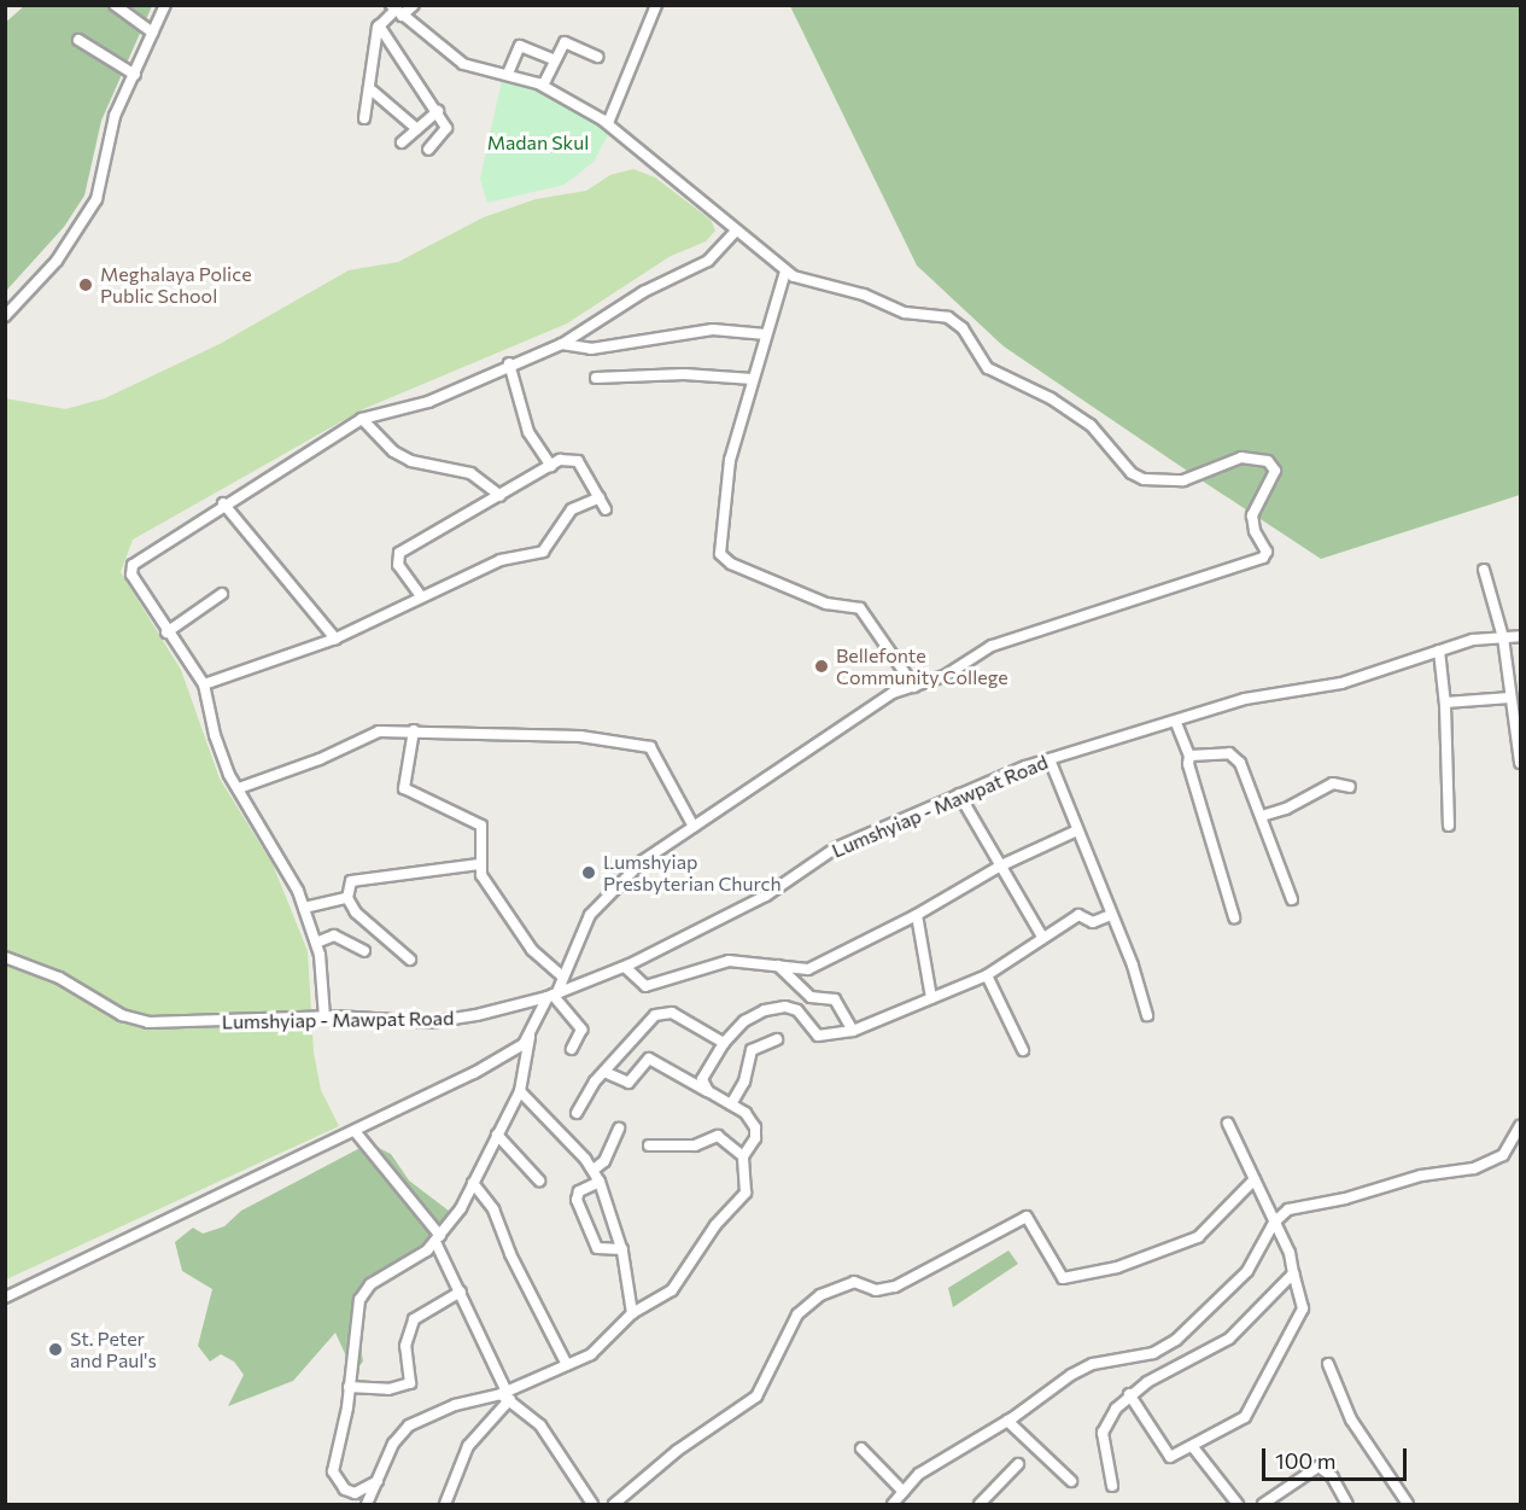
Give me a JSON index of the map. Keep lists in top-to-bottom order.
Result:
{
  "streets": {
    "street": ["Lumshyiap - Mawpat Road"]
  },
  "parks": ["Madan Skul"],
  "places": [
    "Meghalaya Police Public School",
    "Bellefonte Community College",
    "Lumshyiap Presbyterian Church",
    "St. Peter and Paul's"
  ],
  "scale_bar": "100 m"
}
